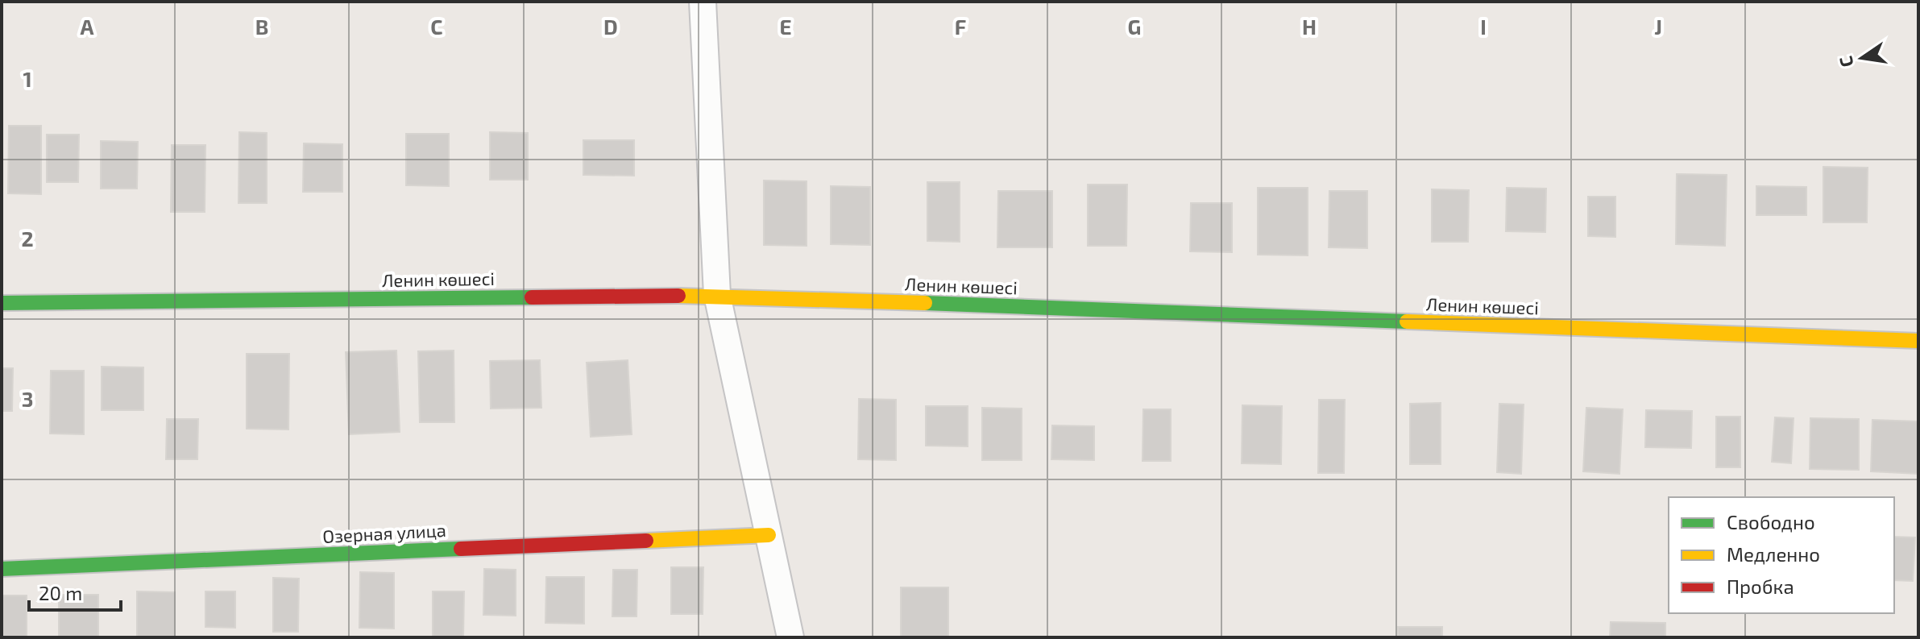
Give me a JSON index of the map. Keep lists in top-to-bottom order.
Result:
{
  "streets": {
    "street": ["Ленин көшесі", "Озерная улица"]
  },
  "legend": ["Свободно", "Медленно", "Пробка"],
  "scale_bar": "20 m",
  "north": "left",
  "grid": {
    "columns": [
      "A",
      "B",
      "C",
      "D",
      "E",
      "F",
      "G",
      "H",
      "I",
      "J"
    ],
    "rows": ["1", "2", "3"]
  }
}
